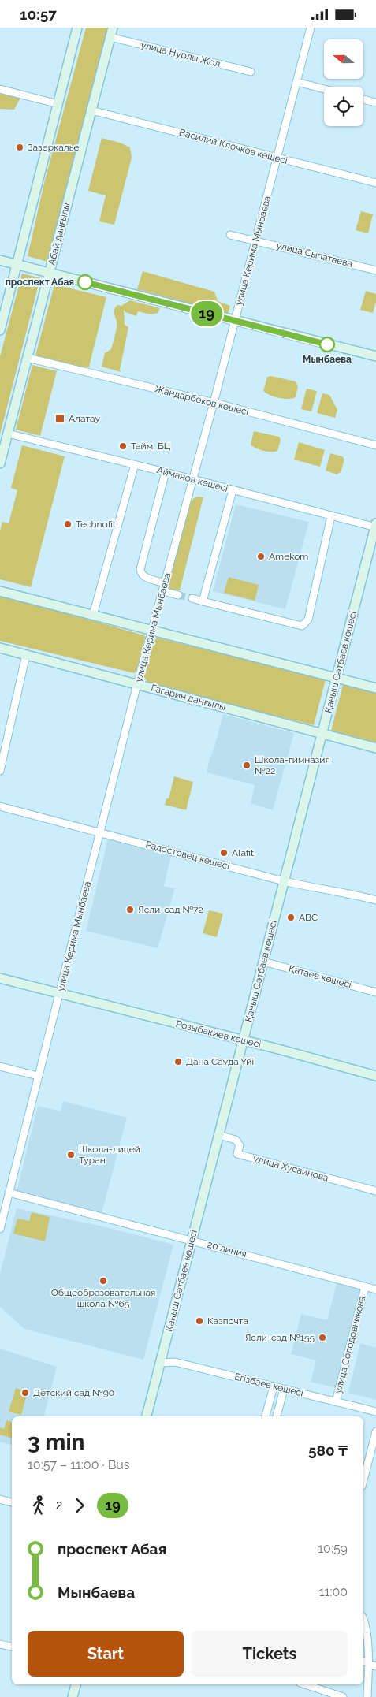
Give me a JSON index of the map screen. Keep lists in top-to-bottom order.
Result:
{
  "streets": {
    "main road": [
      "Абай даңғылы",
      "Қаныш Сәтбаев көшесі",
      "Гагарин даңғылы",
      "Розыбакиев көшесі"
    ],
    "street": [
      "улица Нурлы Жол",
      "Василий Клочков көшесі",
      "улица Керима Мынбаева",
      "улица Сыпатаева",
      "Жандарбеков көшесі",
      "Айманов көшесі",
      "Радостовец көшесі",
      "Қатаев көшесі",
      "улица Хусаинова",
      "20 линия",
      "улица Солодовникова",
      "Егізбаев көшесі"
    ]
  },
  "crossings": [
    ["улица Нурлы Жол", "Абай даңғылы"],
    ["Василий Клочков көшесі", "Абай даңғылы"],
    ["Василий Клочков көшесі", "улица Керима Мынбаева"],
    ["Абай даңғылы", "Жандарбеков көшесі"],
    ["Абай даңғылы", "Айманов көшесі"],
    ["улица Керима Мынбаева", "улица Сыпатаева"],
    ["улица Керима Мынбаева", "Жандарбеков көшесі"],
    ["улица Керима Мынбаева", "Айманов көшесі"],
    ["улица Керима Мынбаева", "Гагарин даңғылы"],
    ["улица Керима Мынбаева", "Радостовец көшесі"],
    ["улица Керима Мынбаева", "Розыбакиев көшесі"],
    ["улица Керима Мынбаева", "20 линия"],
    ["Айманов көшесі", "Қаныш Сәтбаев көшесі"],
    ["Қаныш Сәтбаев көшесі", "Гагарин даңғылы"],
    ["Қаныш Сәтбаев көшесі", "Радостовец көшесі"],
    ["Қаныш Сәтбаев көшесі", "Қатаев көшесі"],
    ["Қаныш Сәтбаев көшесі", "Розыбакиев көшесі"],
    ["Қаныш Сәтбаев көшесі", "улица Хусаинова"],
    ["Қаныш Сәтбаев көшесі", "20 линия"],
    ["Қаныш Сәтбаев көшесі", "Егізбаев көшесі"],
    ["20 линия", "улица Солодовникова"],
    ["улица Солодовникова", "Егізбаев көшесі"]
  ],
  "places": {
    "other": [
      "Зазеркалье",
      "проспект Абая",
      "Мынбаева",
      "Тайм, БЦ",
      "Technofit",
      "Amekom",
      "Школа-гимназия №22",
      "Alafit",
      "Ясли-сад №72",
      "ABC",
      "Дана Сауда Үйі",
      "Школа-лицей Туран",
      "Общеобразовательная школа №65",
      "Казпочта",
      "Ясли-сад №155",
      "Детский сад №90"
    ],
    "transit": ["Алатау"]
  },
  "lines": ["bus line 19"],
  "north": "left",
  "page": {
    "status": "10:57",
    "on_map": "19",
    "heading": ["3 min", "10:57 – 11:00 · Bus", "580 ₸"],
    "legs": ["2", "19"],
    "list": [
      {
        "name": "проспект Абая",
        "value": "10:59"
      },
      {
        "name": "Мынбаева",
        "value": "11:00"
      }
    ],
    "buttons": ["Start", "Tickets"]
  }
}
